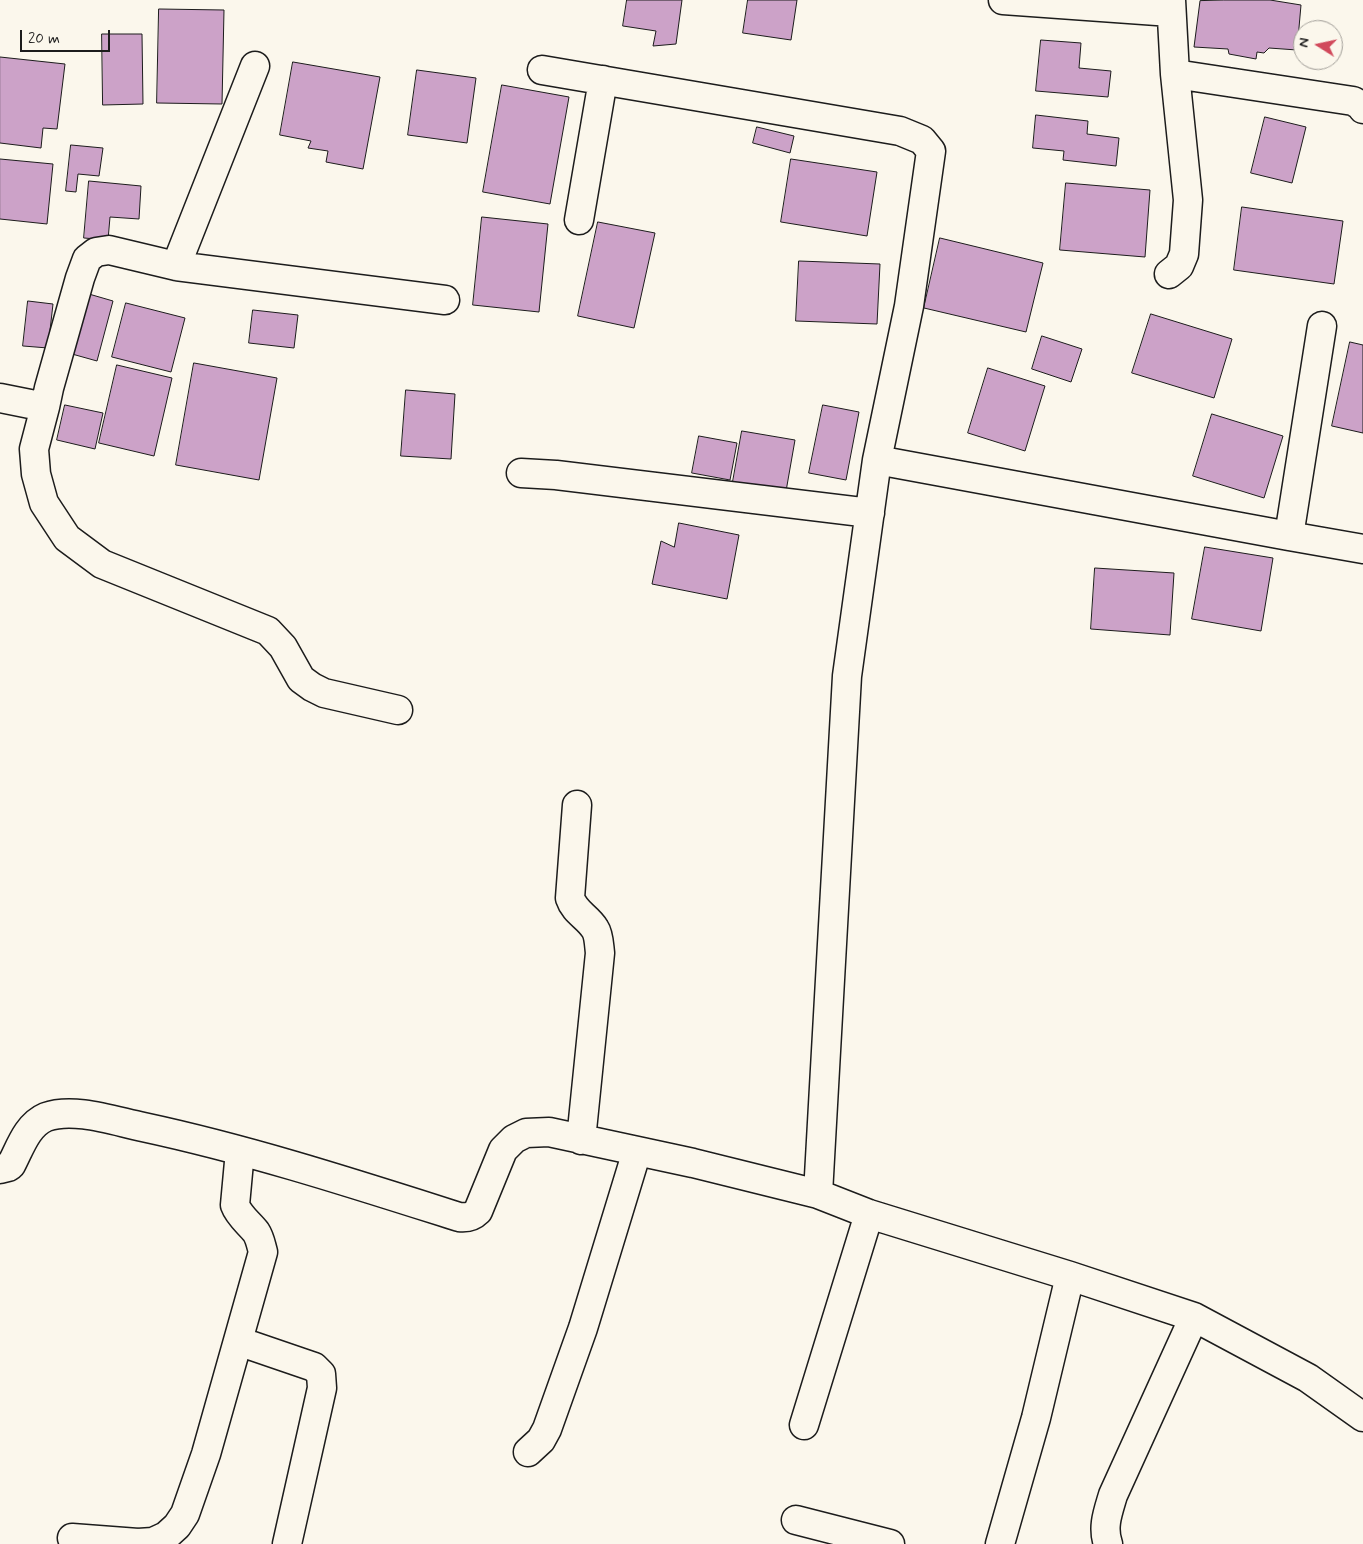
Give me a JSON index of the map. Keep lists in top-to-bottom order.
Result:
{
  "scale_bar": "20 m",
  "north": "left"
}
